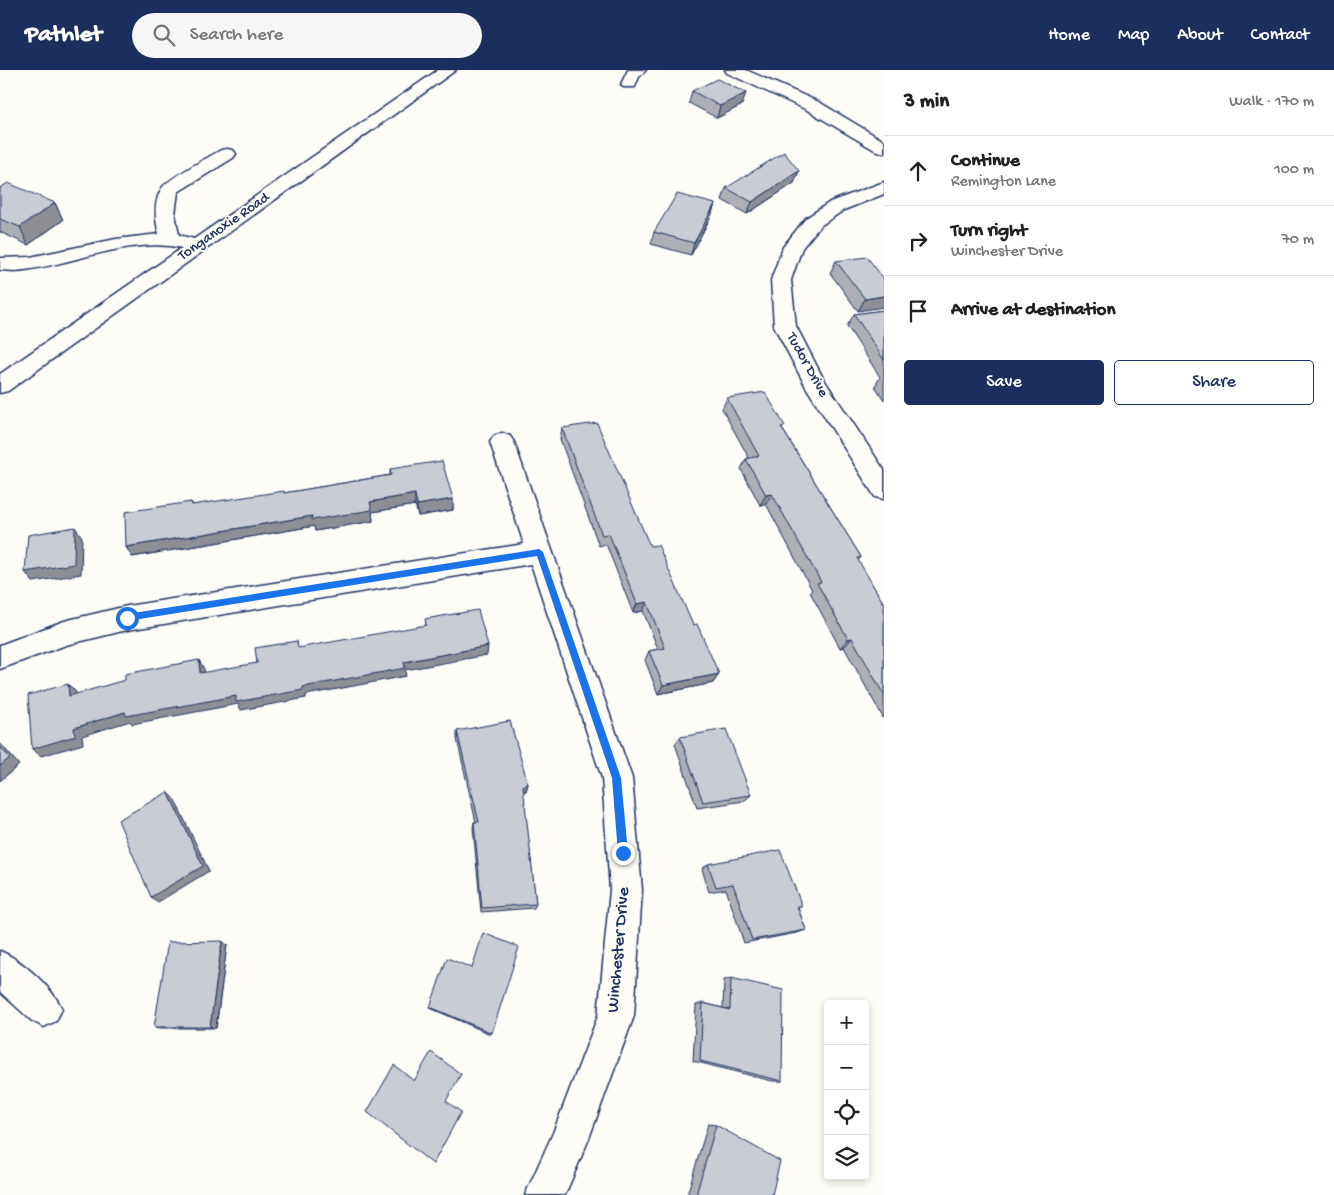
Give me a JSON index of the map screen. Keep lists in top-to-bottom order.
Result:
{
  "streets": {
    "street": ["Tonganoxie Road", "Tudor Drive", "Winchester Drive"]
  },
  "page": {
    "header": "Pathlet",
    "search": "Search here",
    "nav": [
      "Home",
      "Map",
      "About",
      "Contact"
    ],
    "heading": ["3 min", "Walk · 170 m"],
    "list": [
      ["Continue", "Remington Lane", "100 m"],
      ["Turn right", "Winchester Drive", "70 m"],
      "Arrive at destination"
    ],
    "buttons": ["Save", "Share"],
    "map_buttons": ["+", "−"]
  }
}
